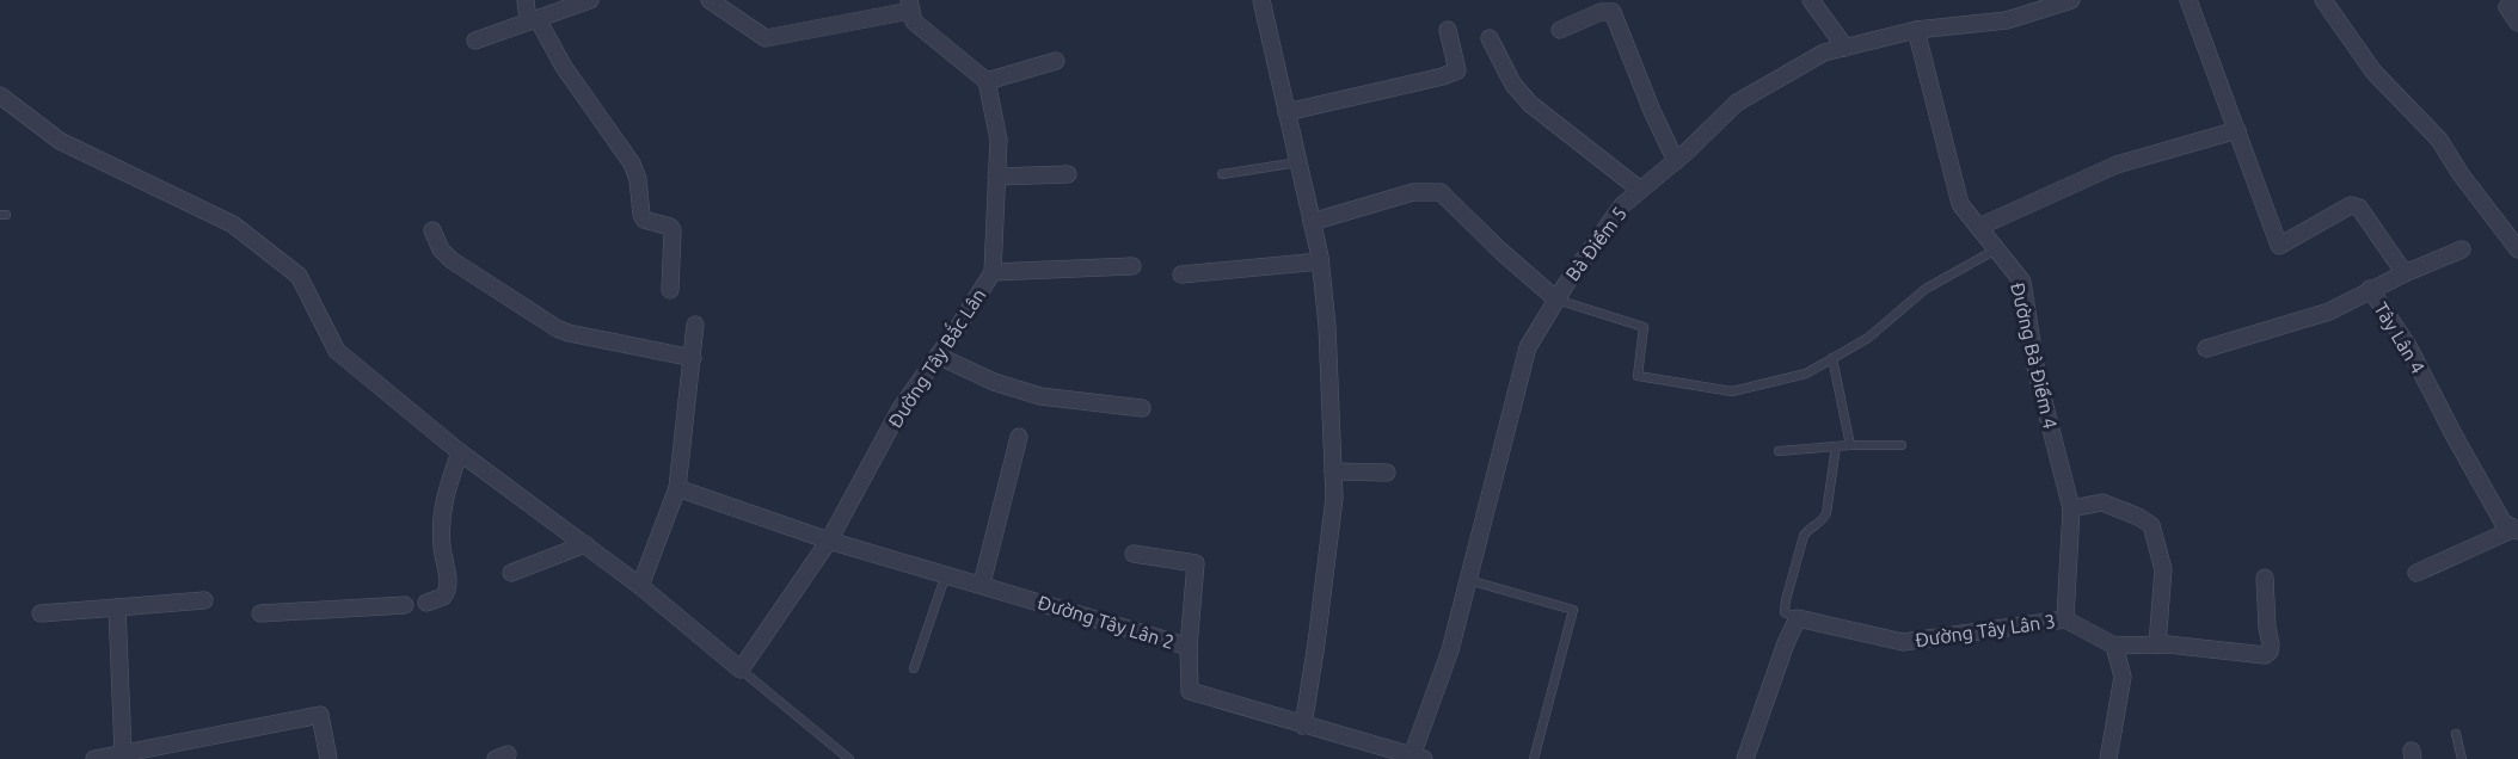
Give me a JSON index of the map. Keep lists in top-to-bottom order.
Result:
{
  "streets": {
    "street": [
      "Bà Điểm 5",
      "Tây Lân 4",
      "Đường Bà Điểm 4",
      "Đường Tây Bắc Lân",
      "Đường Tây Lân 2",
      "Đường Tây Lân 3"
    ]
  },
  "crossings": [
    ["Bà Điểm 5", "Đường Bà Điểm 4"],
    ["Bà Điểm 5", "Đường Tây Lân 2"],
    ["Đường Bà Điểm 4", "Đường Tây Lân 3"],
    ["Đường Tây Bắc Lân", "Đường Tây Lân 2"]
  ]
}
